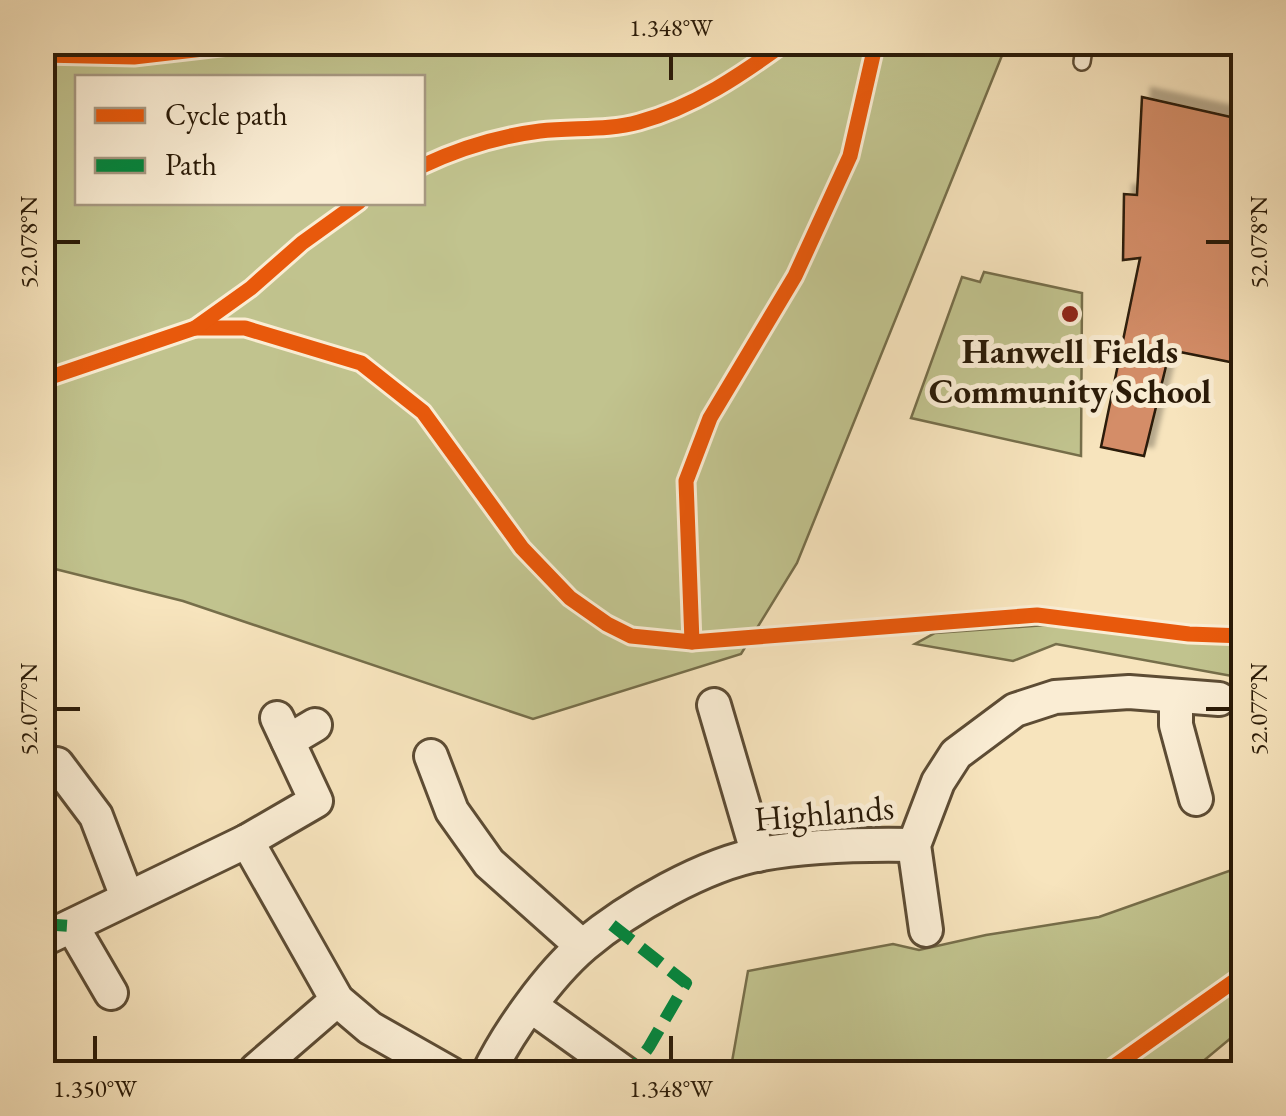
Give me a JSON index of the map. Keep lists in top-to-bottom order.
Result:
{
  "streets": {
    "street": ["Highlands"]
  },
  "places": ["Hanwell Fields Community School"],
  "legend": ["Cycle path", "Path"],
  "coordinates": [
    "1.348°W",
    "52.078°N",
    "52.077°N",
    "1.350°W"
  ]
}
